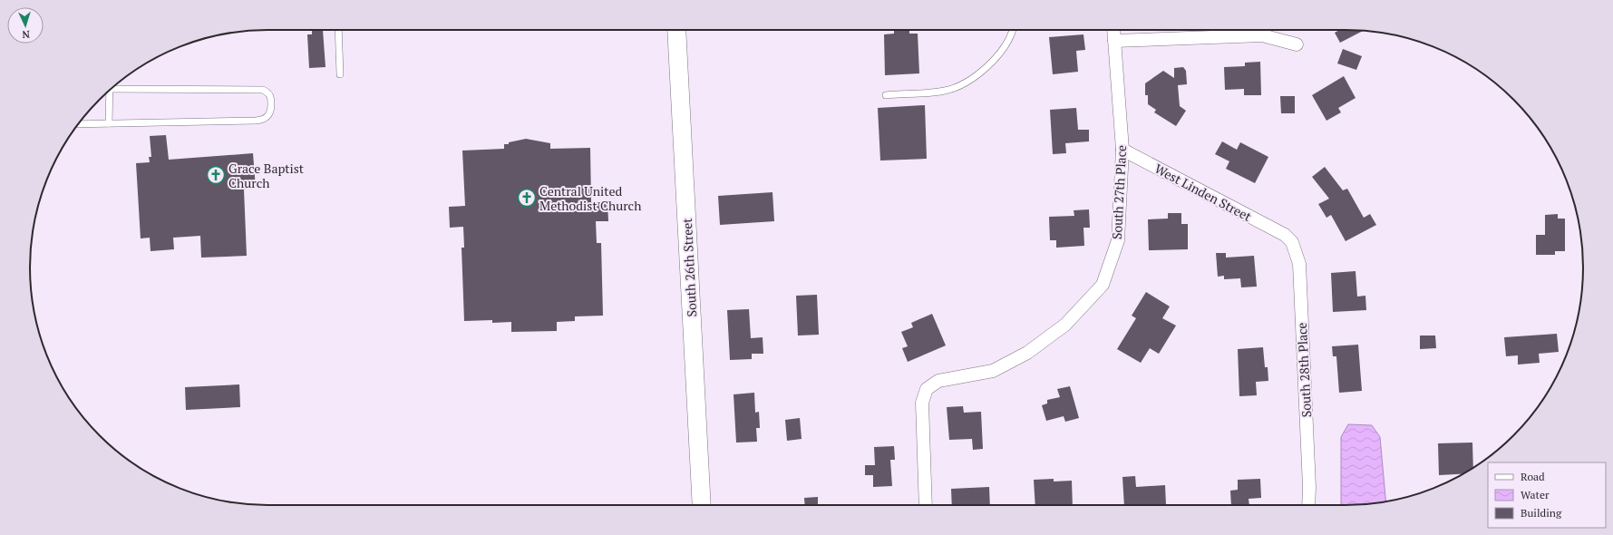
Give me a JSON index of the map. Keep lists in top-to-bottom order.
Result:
{
  "streets": {
    "street": [
      "South 27th Place",
      "West Linden Street",
      "South 26th Street",
      "South 28th Place"
    ]
  },
  "crossings": [
    ["South 27th Place", "West Linden Street"],
    ["West Linden Street", "South 28th Place"]
  ],
  "places": {
    "church": ["Grace Baptist Church", "Central United Methodist Church"]
  },
  "legend": ["Road", "Water", "Building"],
  "north": "bottom"
}
